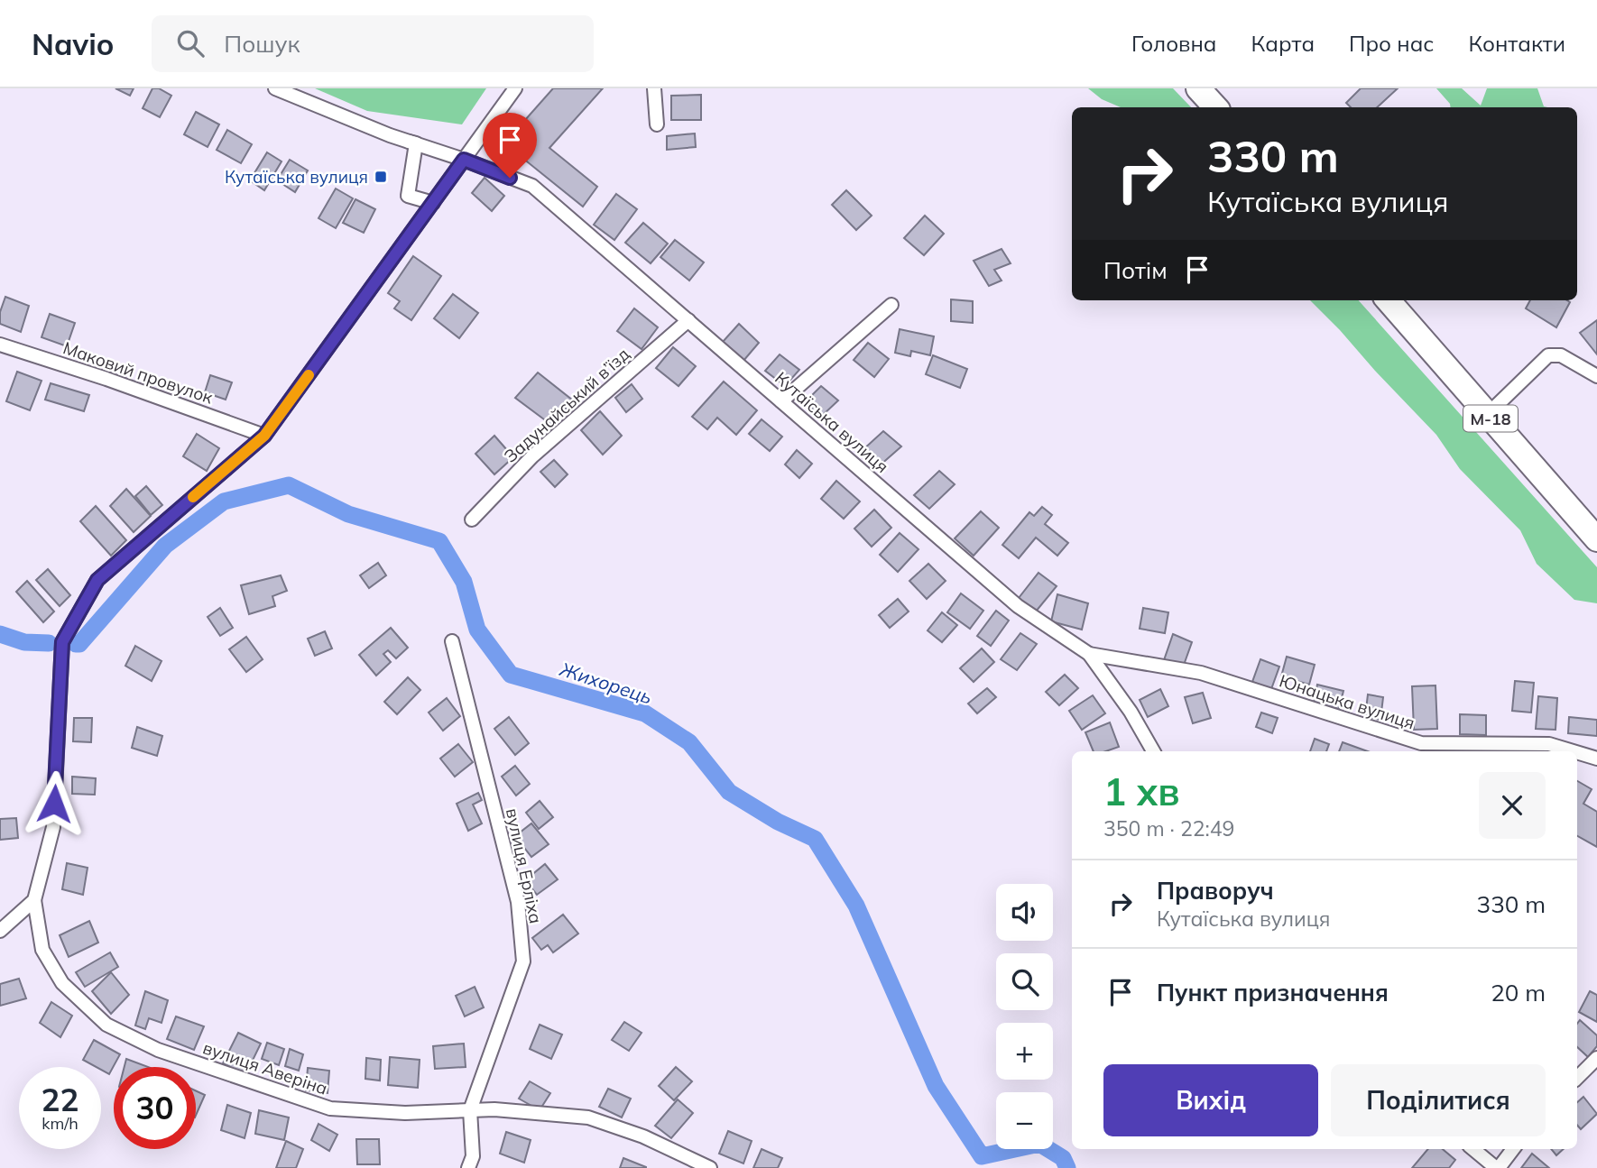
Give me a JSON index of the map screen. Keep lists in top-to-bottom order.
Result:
{
  "streets": {
    "highway": ["М-18"],
    "street": [
      "Маковий провулок",
      "Задунайський в’їзд",
      "Кутаїська вулиця",
      "Юнацька вулиця",
      "вулиця Ерліха",
      "вулиця Аверіна"
    ]
  },
  "crossings": [
    ["Задунайський в’їзд", "Кутаїська вулиця"],
    ["Кутаїська вулиця", "Юнацька вулиця"],
    ["вулиця Ерліха", "вулиця Аверіна"]
  ],
  "water": ["Жихорець"],
  "places": {
    "transit": ["Кутаїська вулиця"]
  },
  "page": {
    "header": "Navio",
    "search": "Пошук",
    "nav": [
      "Головна",
      "Карта",
      "Про нас",
      "Контакти"
    ],
    "turn": ["330 m", "Кутаїська вулиця"],
    "then": "Потім",
    "heading": ["1 хв", "350 m · 22:49"],
    "list": [
      {
        "name": "Праворуч",
        "note": "Кутаїська вулиця",
        "value": "330 m"
      },
      {
        "name": "Пункт призначення",
        "value": "20 m"
      }
    ],
    "map_buttons": ["+", "−"],
    "buttons": ["Вихід", "Поділитися"],
    "speed": "22 km/h",
    "limit": "30"
  }
}
